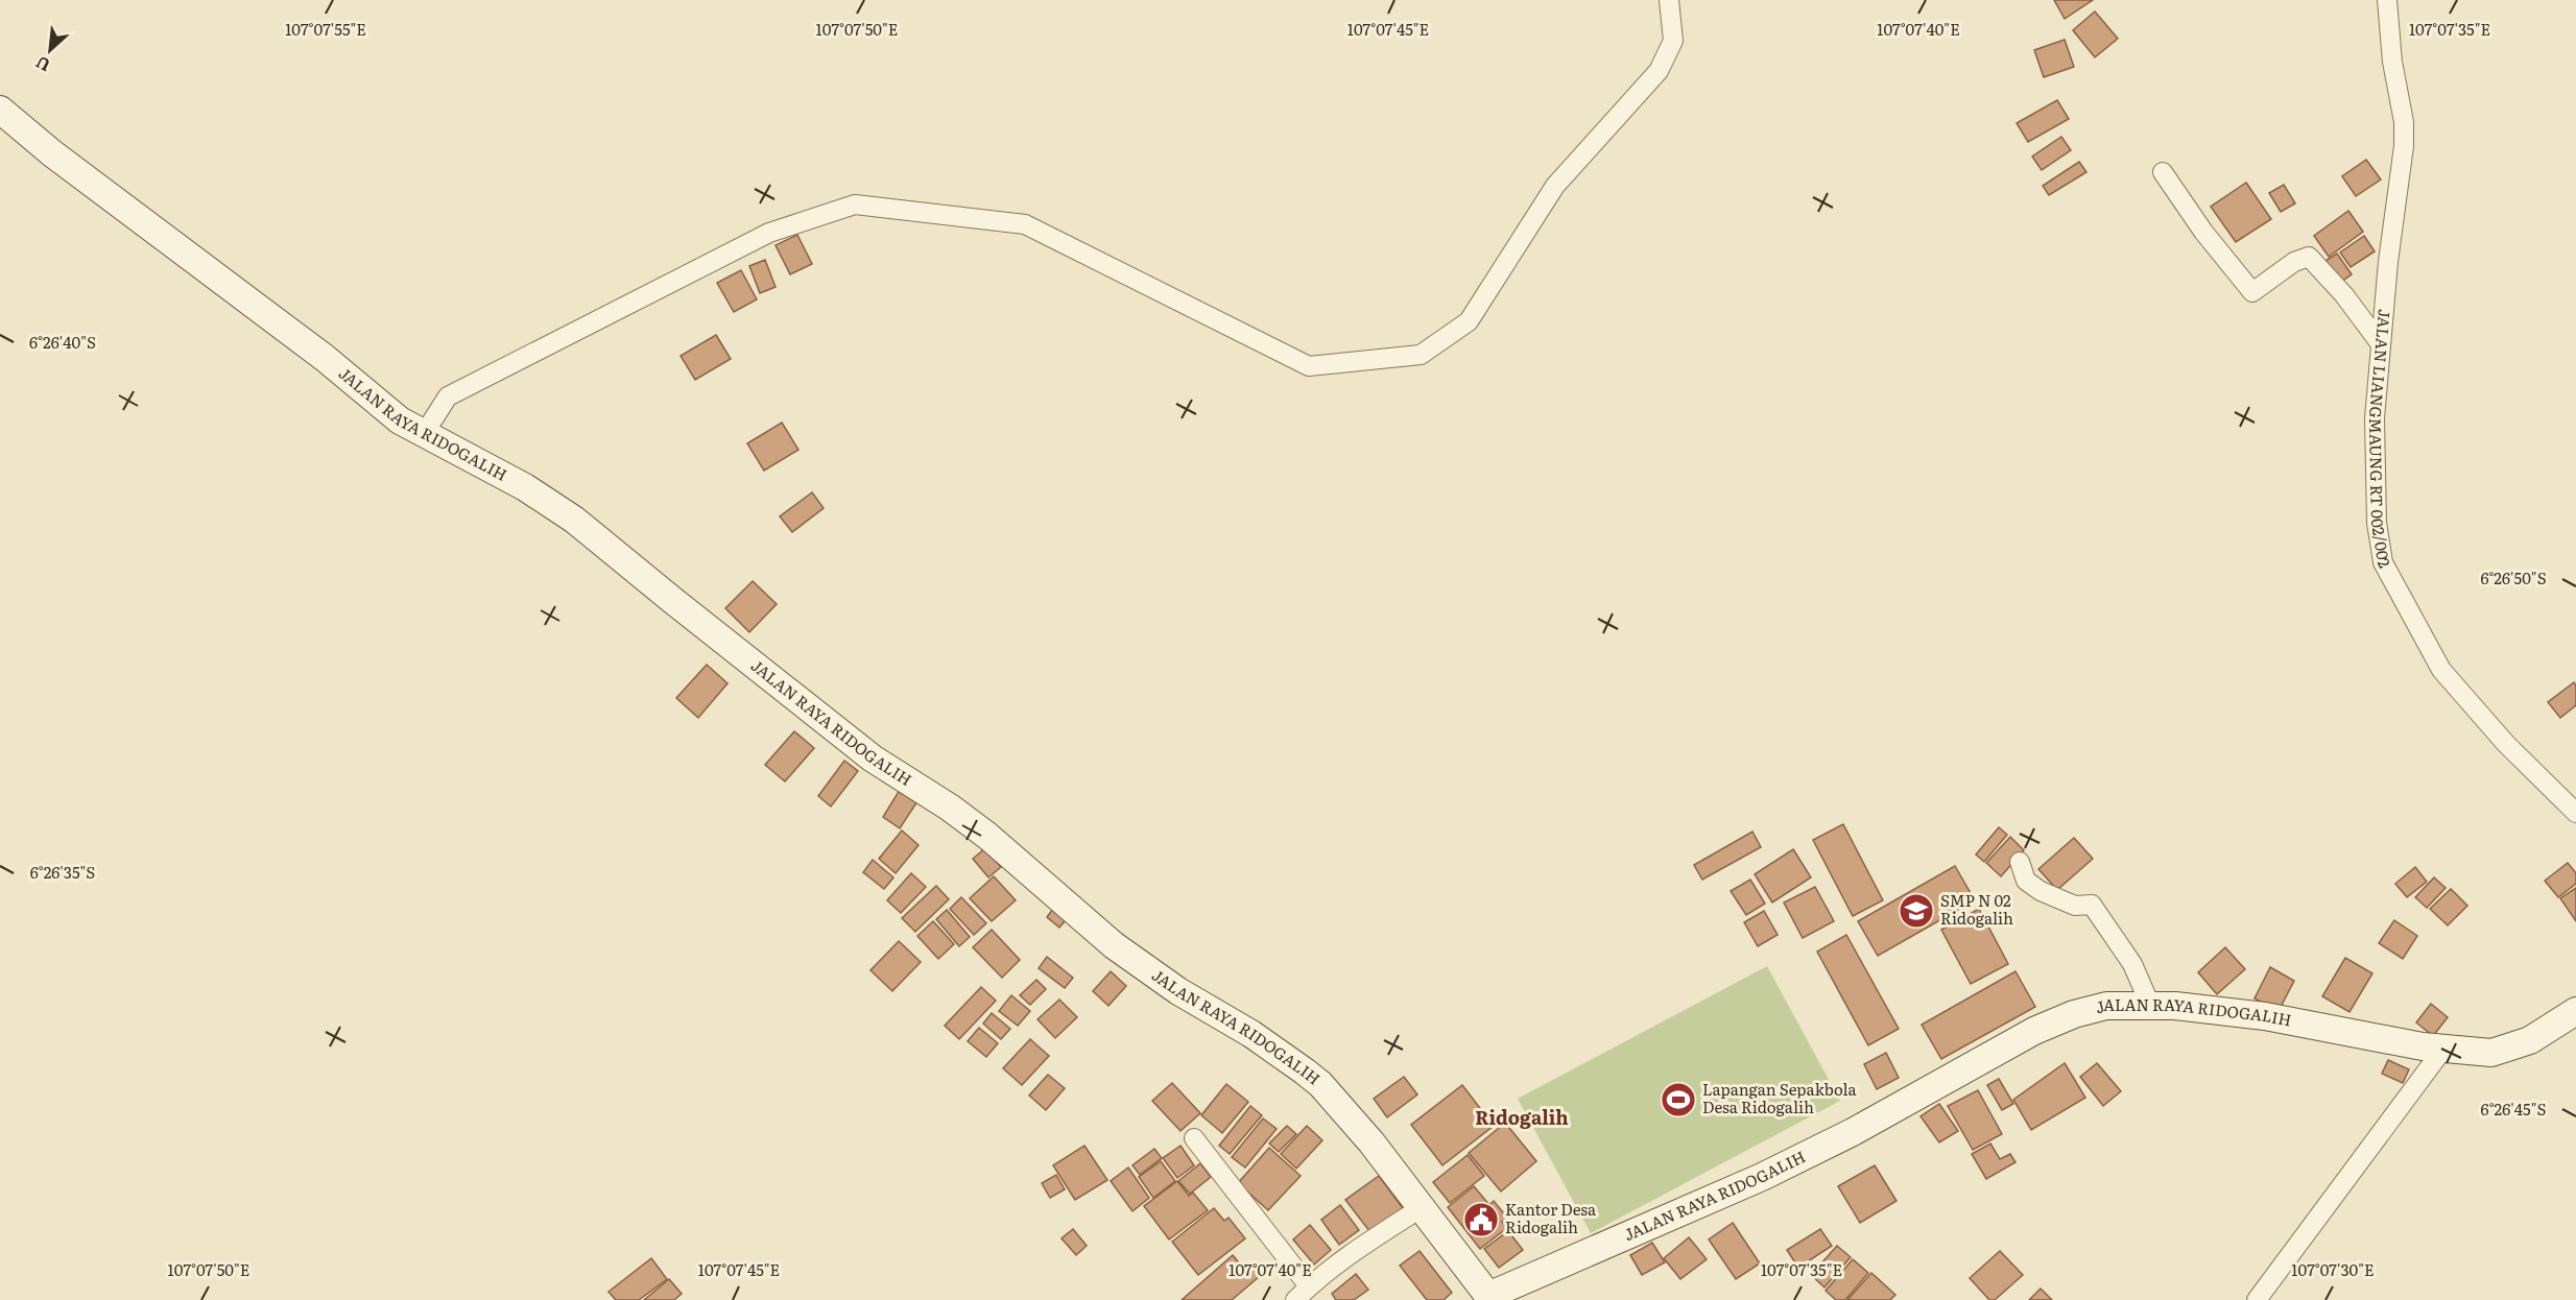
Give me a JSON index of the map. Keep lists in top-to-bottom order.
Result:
{
  "streets": {
    "street": ["JALAN RAYA RIDOGALIH", "JALAN LIANGMAUNG RT 002/002"]
  },
  "districts": ["Ridogalih"],
  "places": {
    "school or university": ["SMP N 02 Ridogalih"],
    "sports": ["Lapangan Sepakbola Desa Ridogalih"],
    "public building": ["Kantor Desa Ridogalih"]
  },
  "north": "bottom left",
  "coordinates": [
    "107°07'55\"E",
    "107°07'50\"E",
    "107°07'45\"E",
    "107°07'40\"E",
    "107°07'35\"E",
    "6°26'40\"S",
    "6°26'50\"S",
    "6°26'35\"S",
    "6°26'45\"S",
    "107°07'30\"E"
  ]
}
